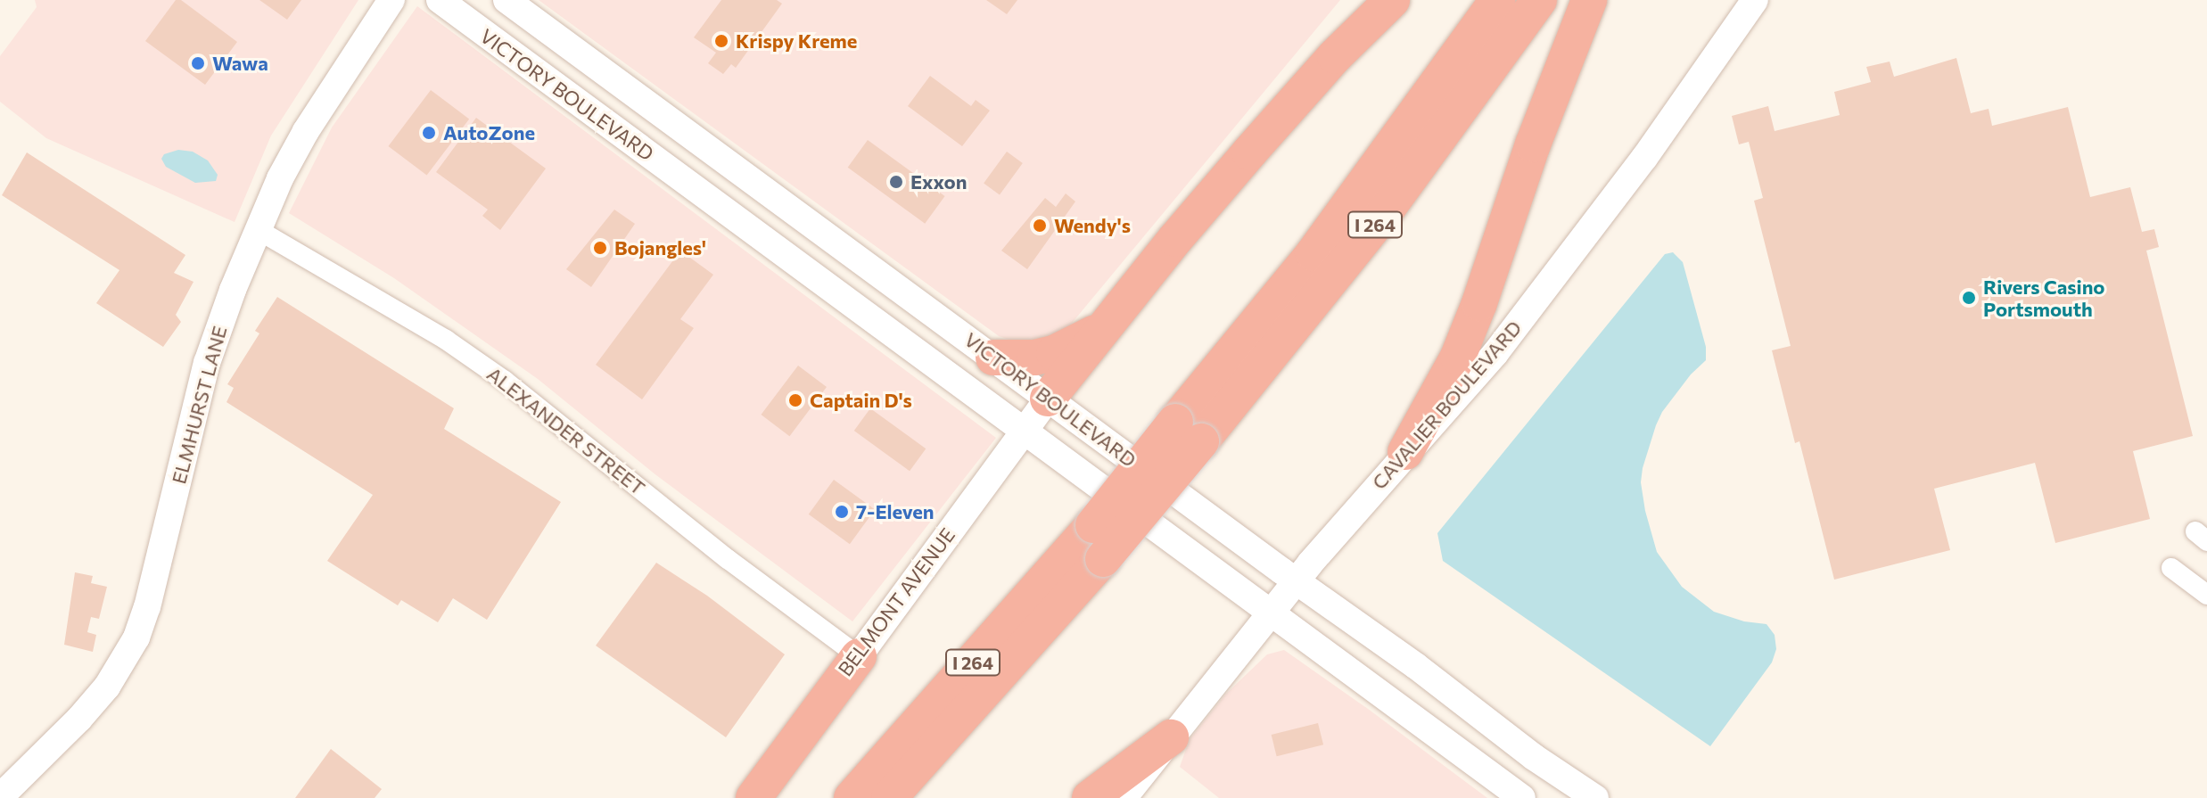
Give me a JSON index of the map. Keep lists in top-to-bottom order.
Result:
{
  "streets": {
    "highway": ["I 264"],
    "main road": [
      "VICTORY BOULEVARD",
      "ELMHURST LANE",
      "CAVALIER BOULEVARD",
      "BELMONT AVENUE"
    ],
    "street": ["ALEXANDER STREET"]
  },
  "crossings": [
    ["VICTORY BOULEVARD", "CAVALIER BOULEVARD"],
    ["VICTORY BOULEVARD", "BELMONT AVENUE"],
    ["ELMHURST LANE", "ALEXANDER STREET"],
    ["ALEXANDER STREET", "BELMONT AVENUE"]
  ],
  "places": [
    "Krispy Kreme",
    "Wawa",
    "AutoZone",
    "Exxon",
    "Wendy's",
    "Bojangles'",
    "Rivers Casino Portsmouth",
    "Captain D's",
    "7-Eleven"
  ]
}
